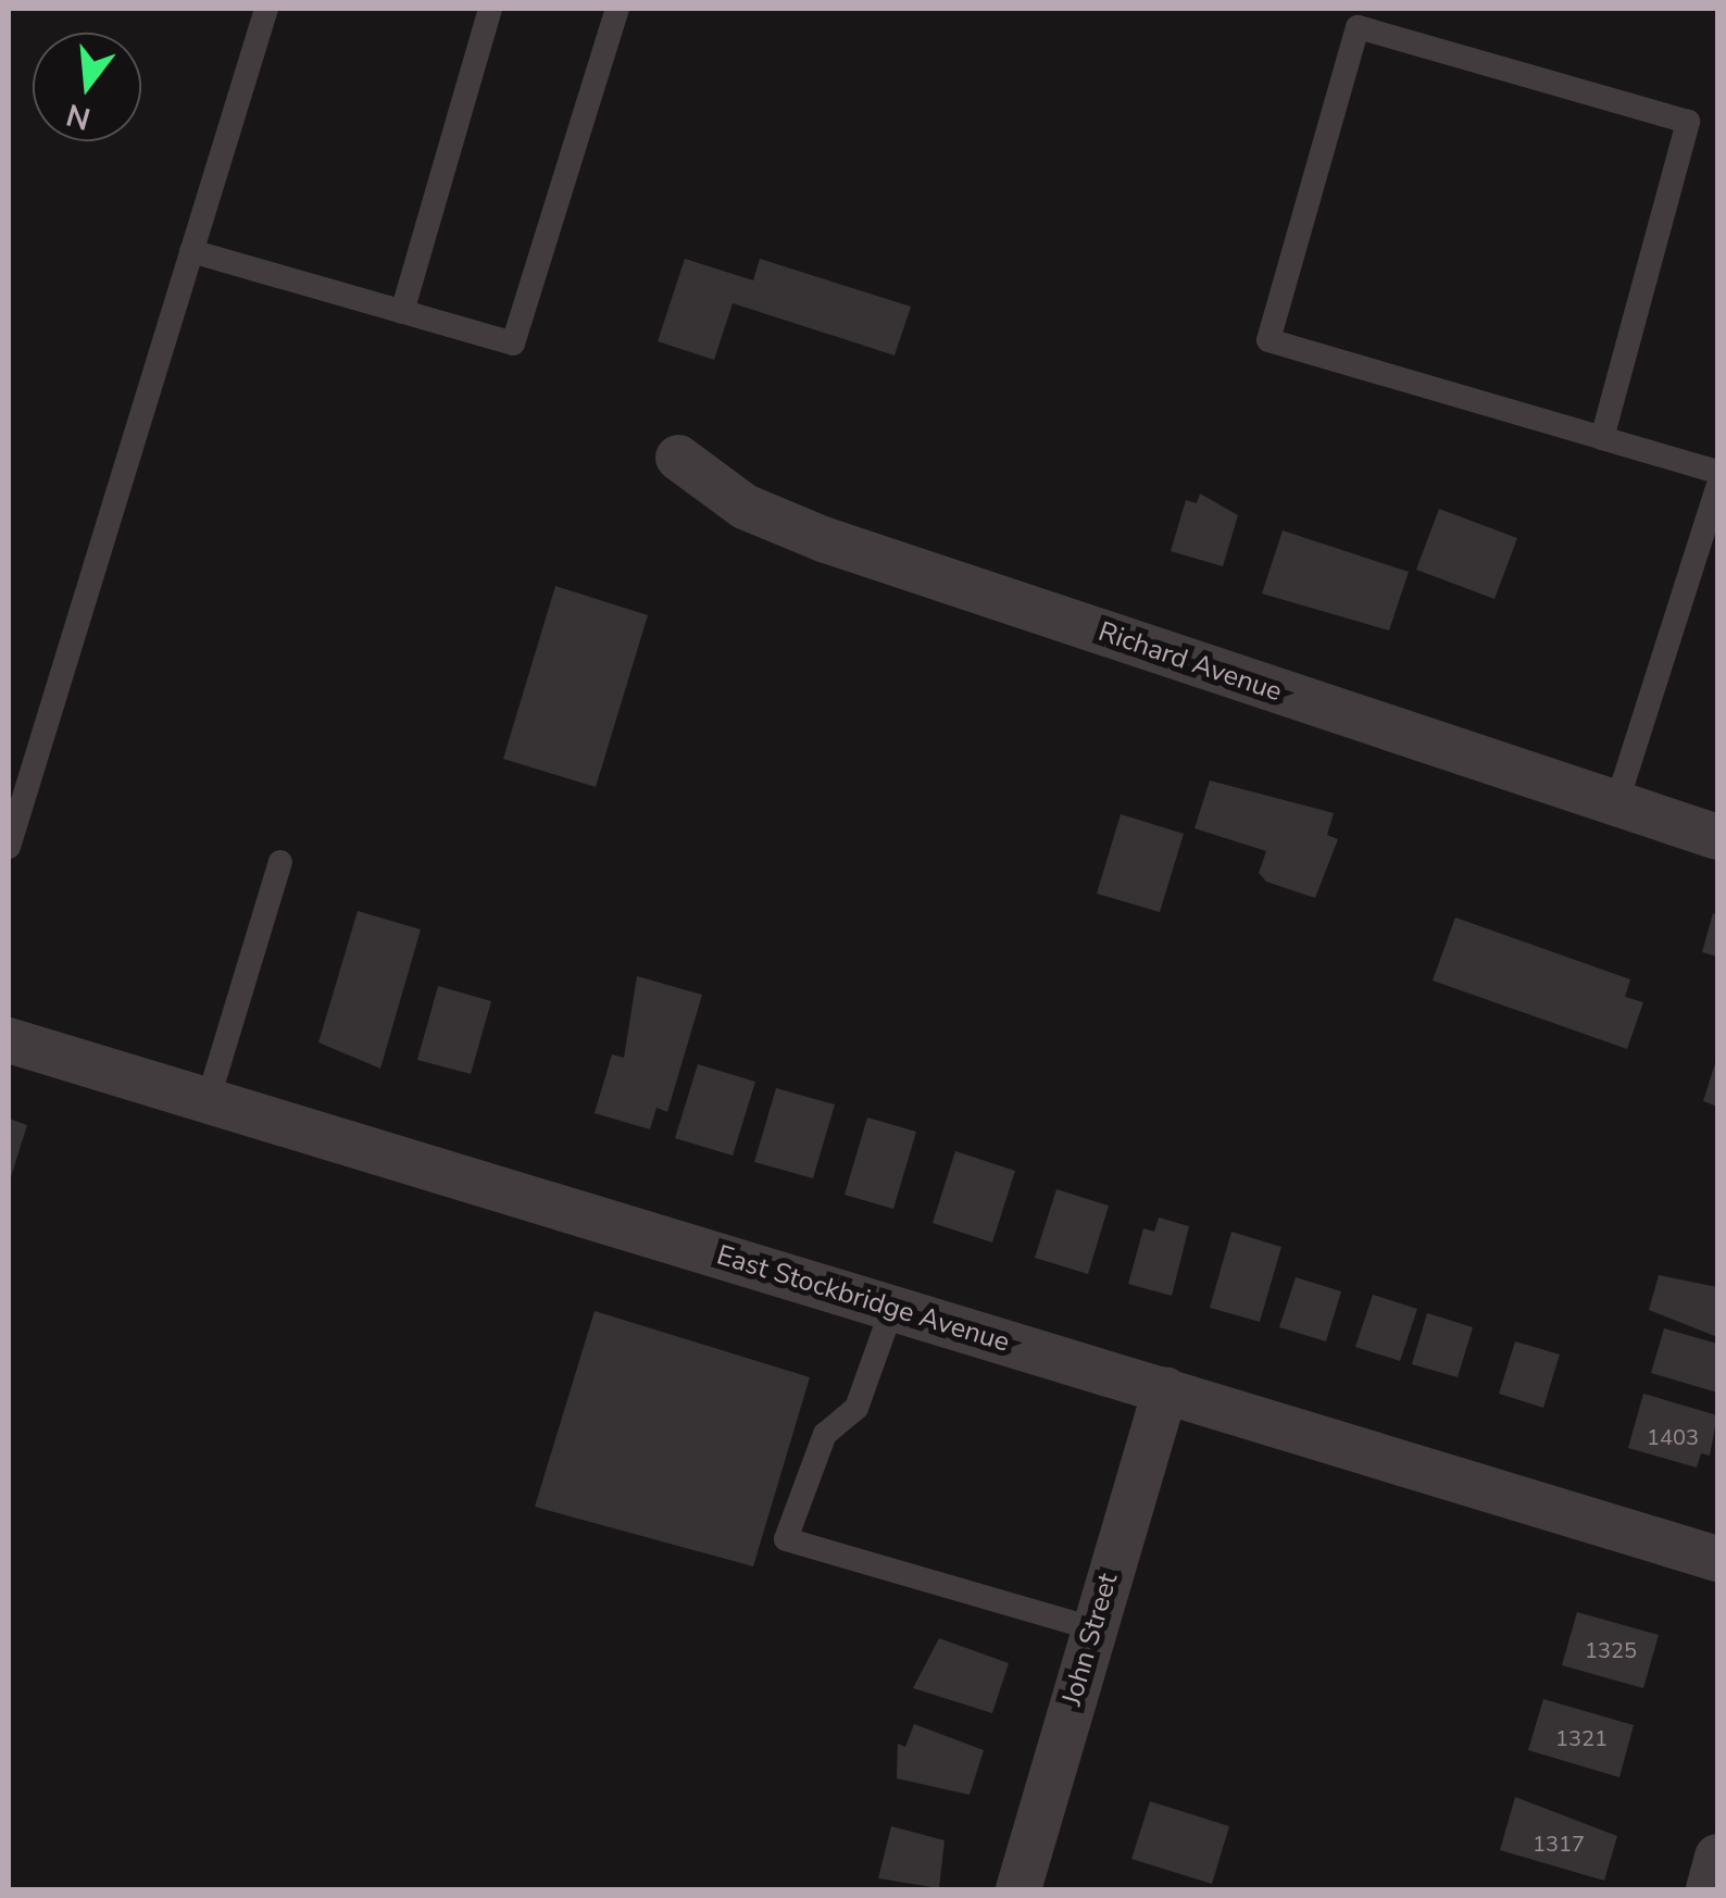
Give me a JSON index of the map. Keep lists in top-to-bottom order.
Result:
{
  "streets": {
    "street": ["Richard Avenue", "East Stockbridge Avenue", "John Street"]
  },
  "crossings": [
    ["East Stockbridge Avenue", "John Street"]
  ],
  "house_numbers": [
    "1403",
    "1325",
    "1321",
    "1317"
  ],
  "north": "bottom"
}
